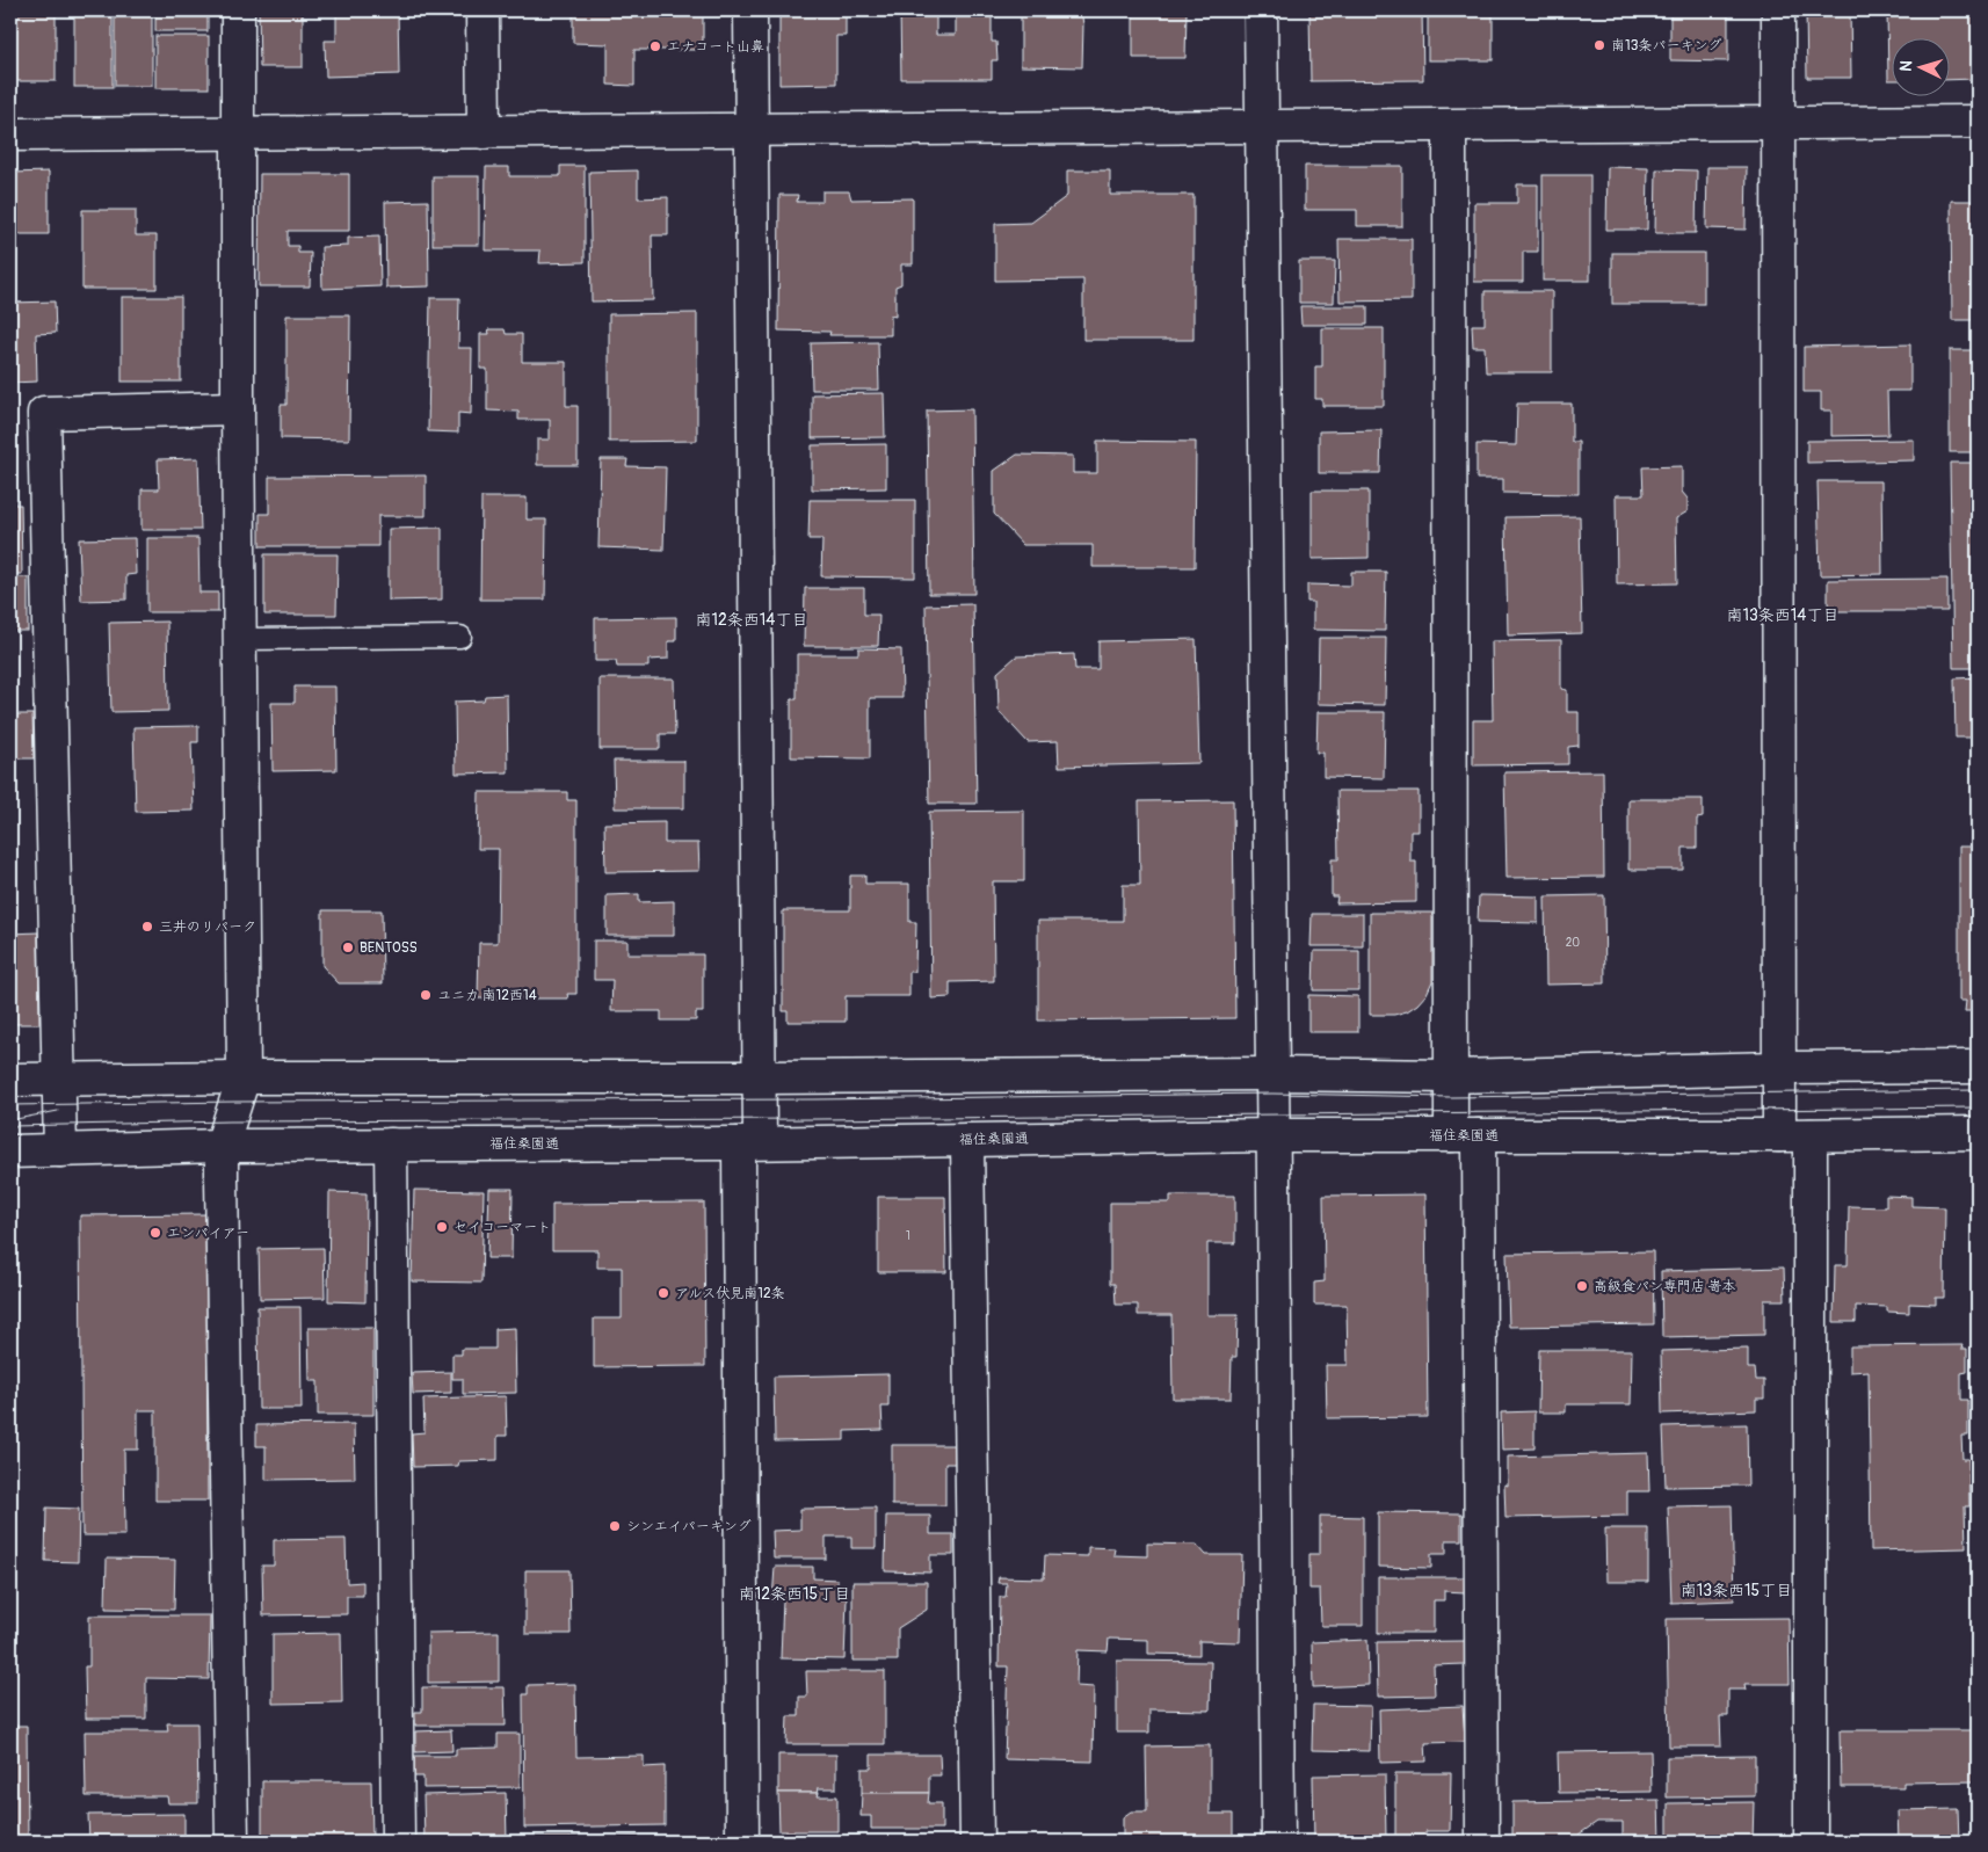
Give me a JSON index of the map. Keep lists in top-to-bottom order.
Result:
{
  "streets": {
    "street": ["福住桑園通"]
  },
  "districts": [
    "南13条西14丁目",
    "南12条西14丁目",
    "南13条西15丁目",
    "南12条西15丁目"
  ],
  "places": [
    "南13条パーキング",
    "エナコート山鼻",
    "三井のリパーク",
    "BENTOSS",
    "ユニカ 南12西14",
    "セイコーマート",
    "エンパイアー",
    "高級食パン専門店 嵜本",
    "アルス伏見南12条",
    "シンエイパーキング"
  ],
  "house_numbers": ["20", "1"],
  "north": "left"
}
